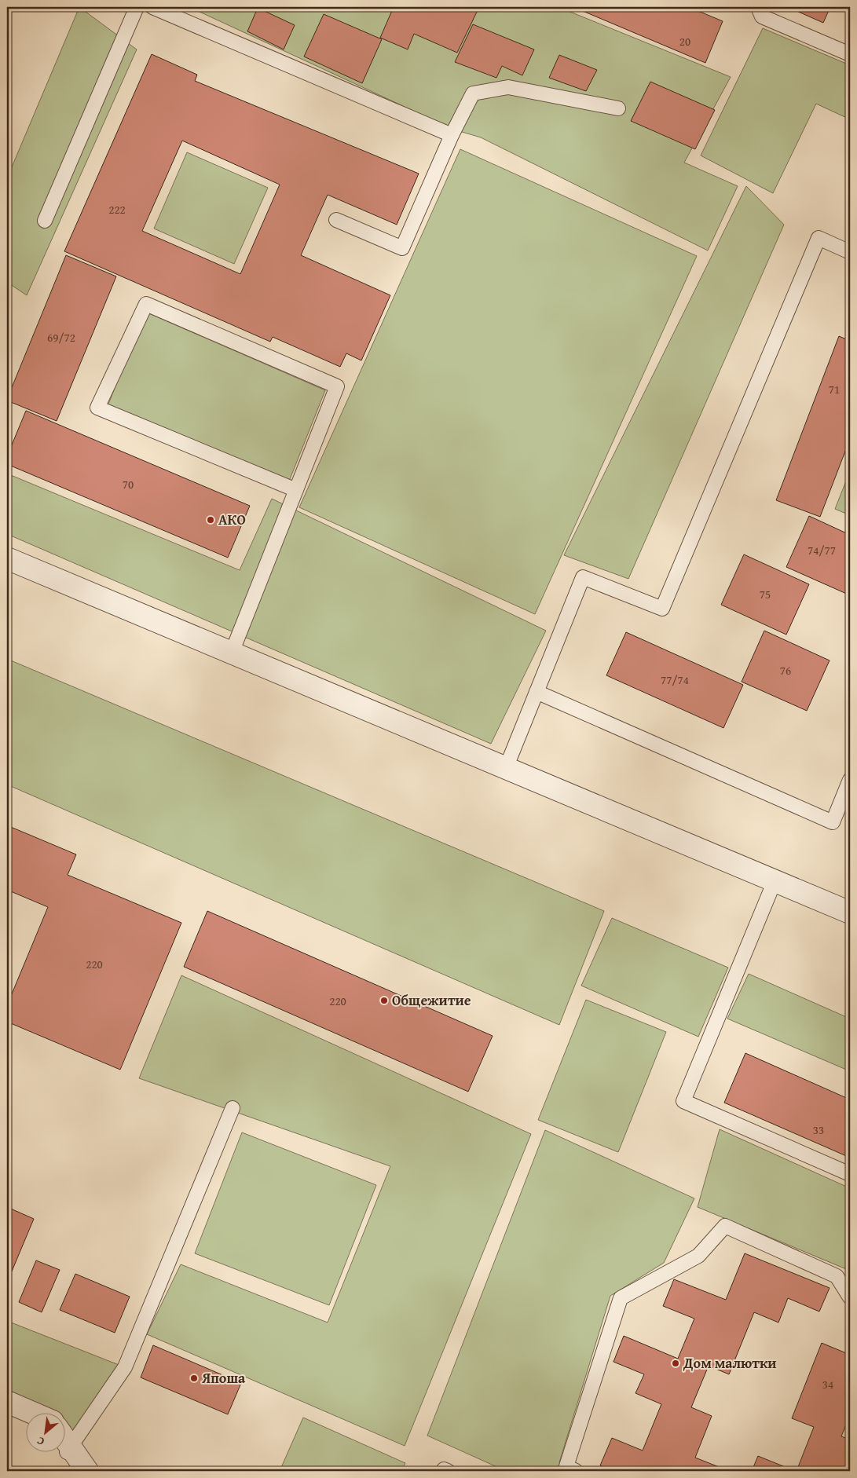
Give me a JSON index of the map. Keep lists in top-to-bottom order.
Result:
{
  "places": [
    "АКО",
    "Общежитие",
    "Дом малютки",
    "Япоша"
  ],
  "house_numbers": [
    "20",
    "222",
    "69/72",
    "71",
    "70",
    "74/77",
    "75",
    "76",
    "77/74",
    "220",
    "220",
    "33",
    "34"
  ],
  "north": "bottom left"
}
